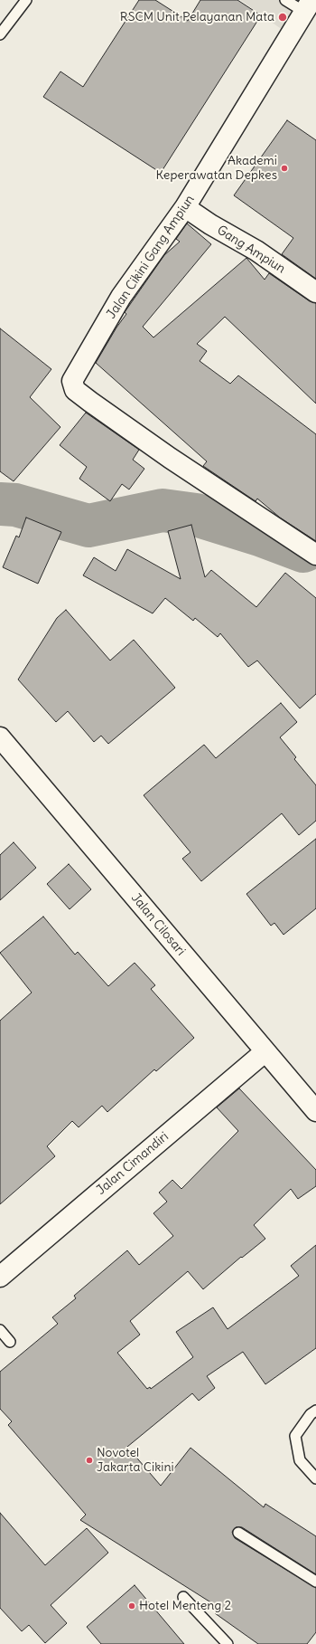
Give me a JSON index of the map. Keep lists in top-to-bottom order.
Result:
{
  "streets": {
    "street": [
      "Gang Ampiun",
      "Jalan Cikini Gang Ampiun",
      "Jalan Cilosari",
      "Jalan Cimandiri"
    ]
  },
  "crossings": [
    ["Gang Ampiun", "Jalan Cikini Gang Ampiun"],
    ["Jalan Cilosari", "Jalan Cimandiri"]
  ],
  "places": [
    "RSCM Unit Pelayanan Mata",
    "Akademi Keperawatan Depkes",
    "Novotel Jakarta Cikini",
    "Hotel Menteng 2"
  ]
}
